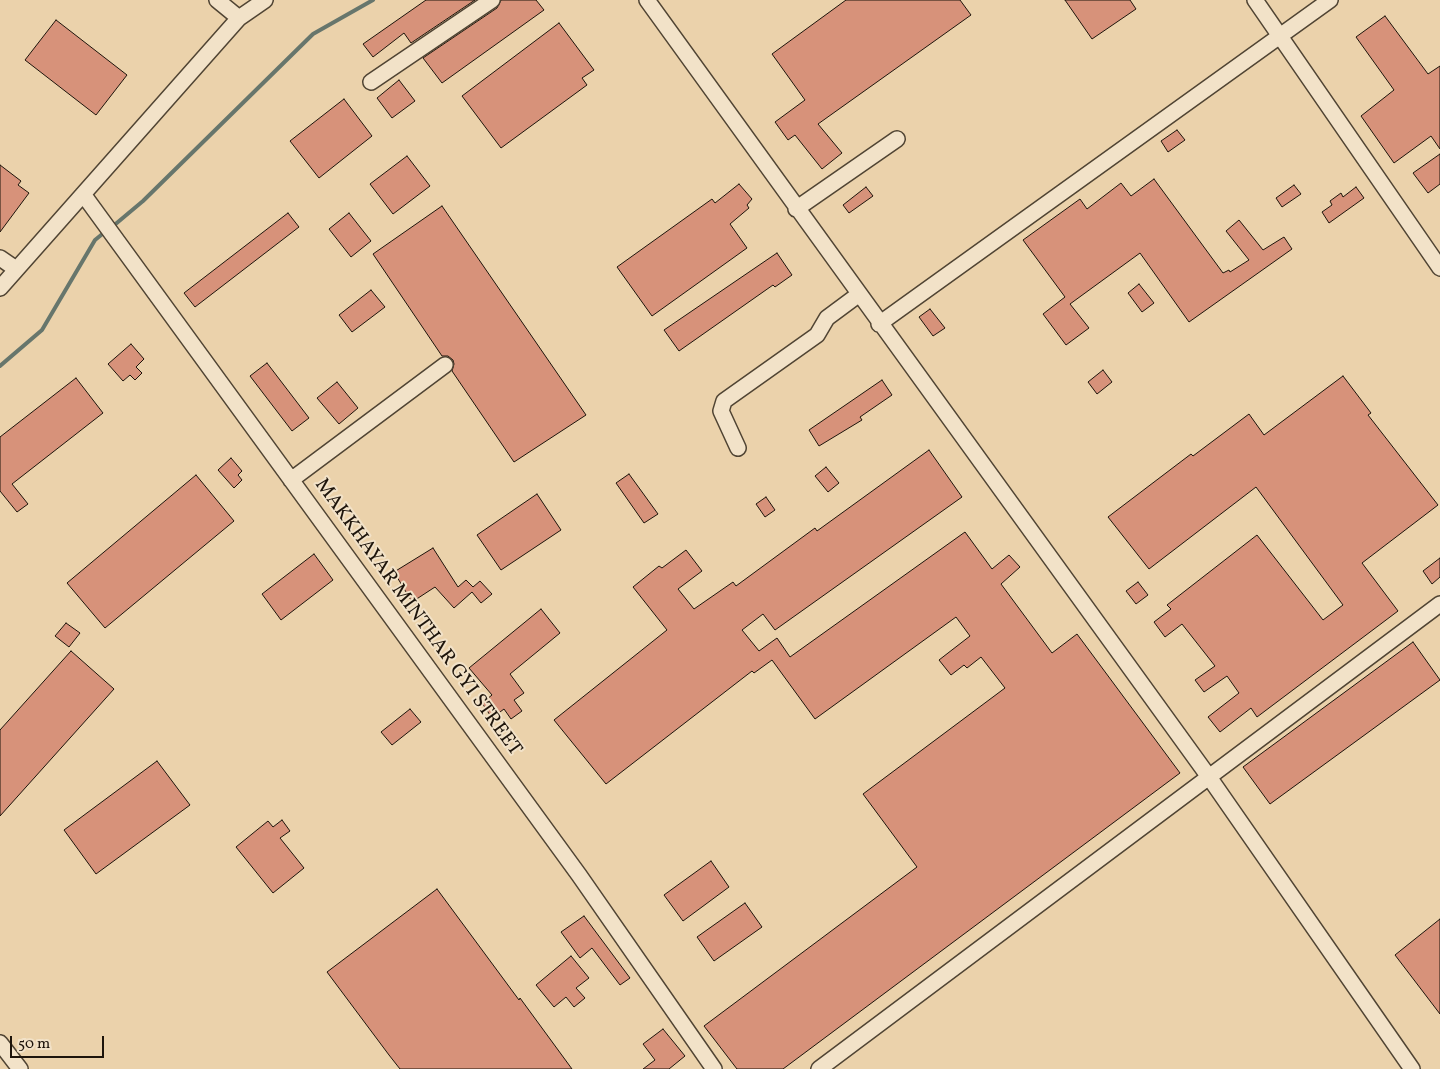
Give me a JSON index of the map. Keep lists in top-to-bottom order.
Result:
{
  "streets": {
    "street": ["MAKKHAYAR MINTHAR GYI STREET"]
  },
  "scale_bar": "50 m"
}
